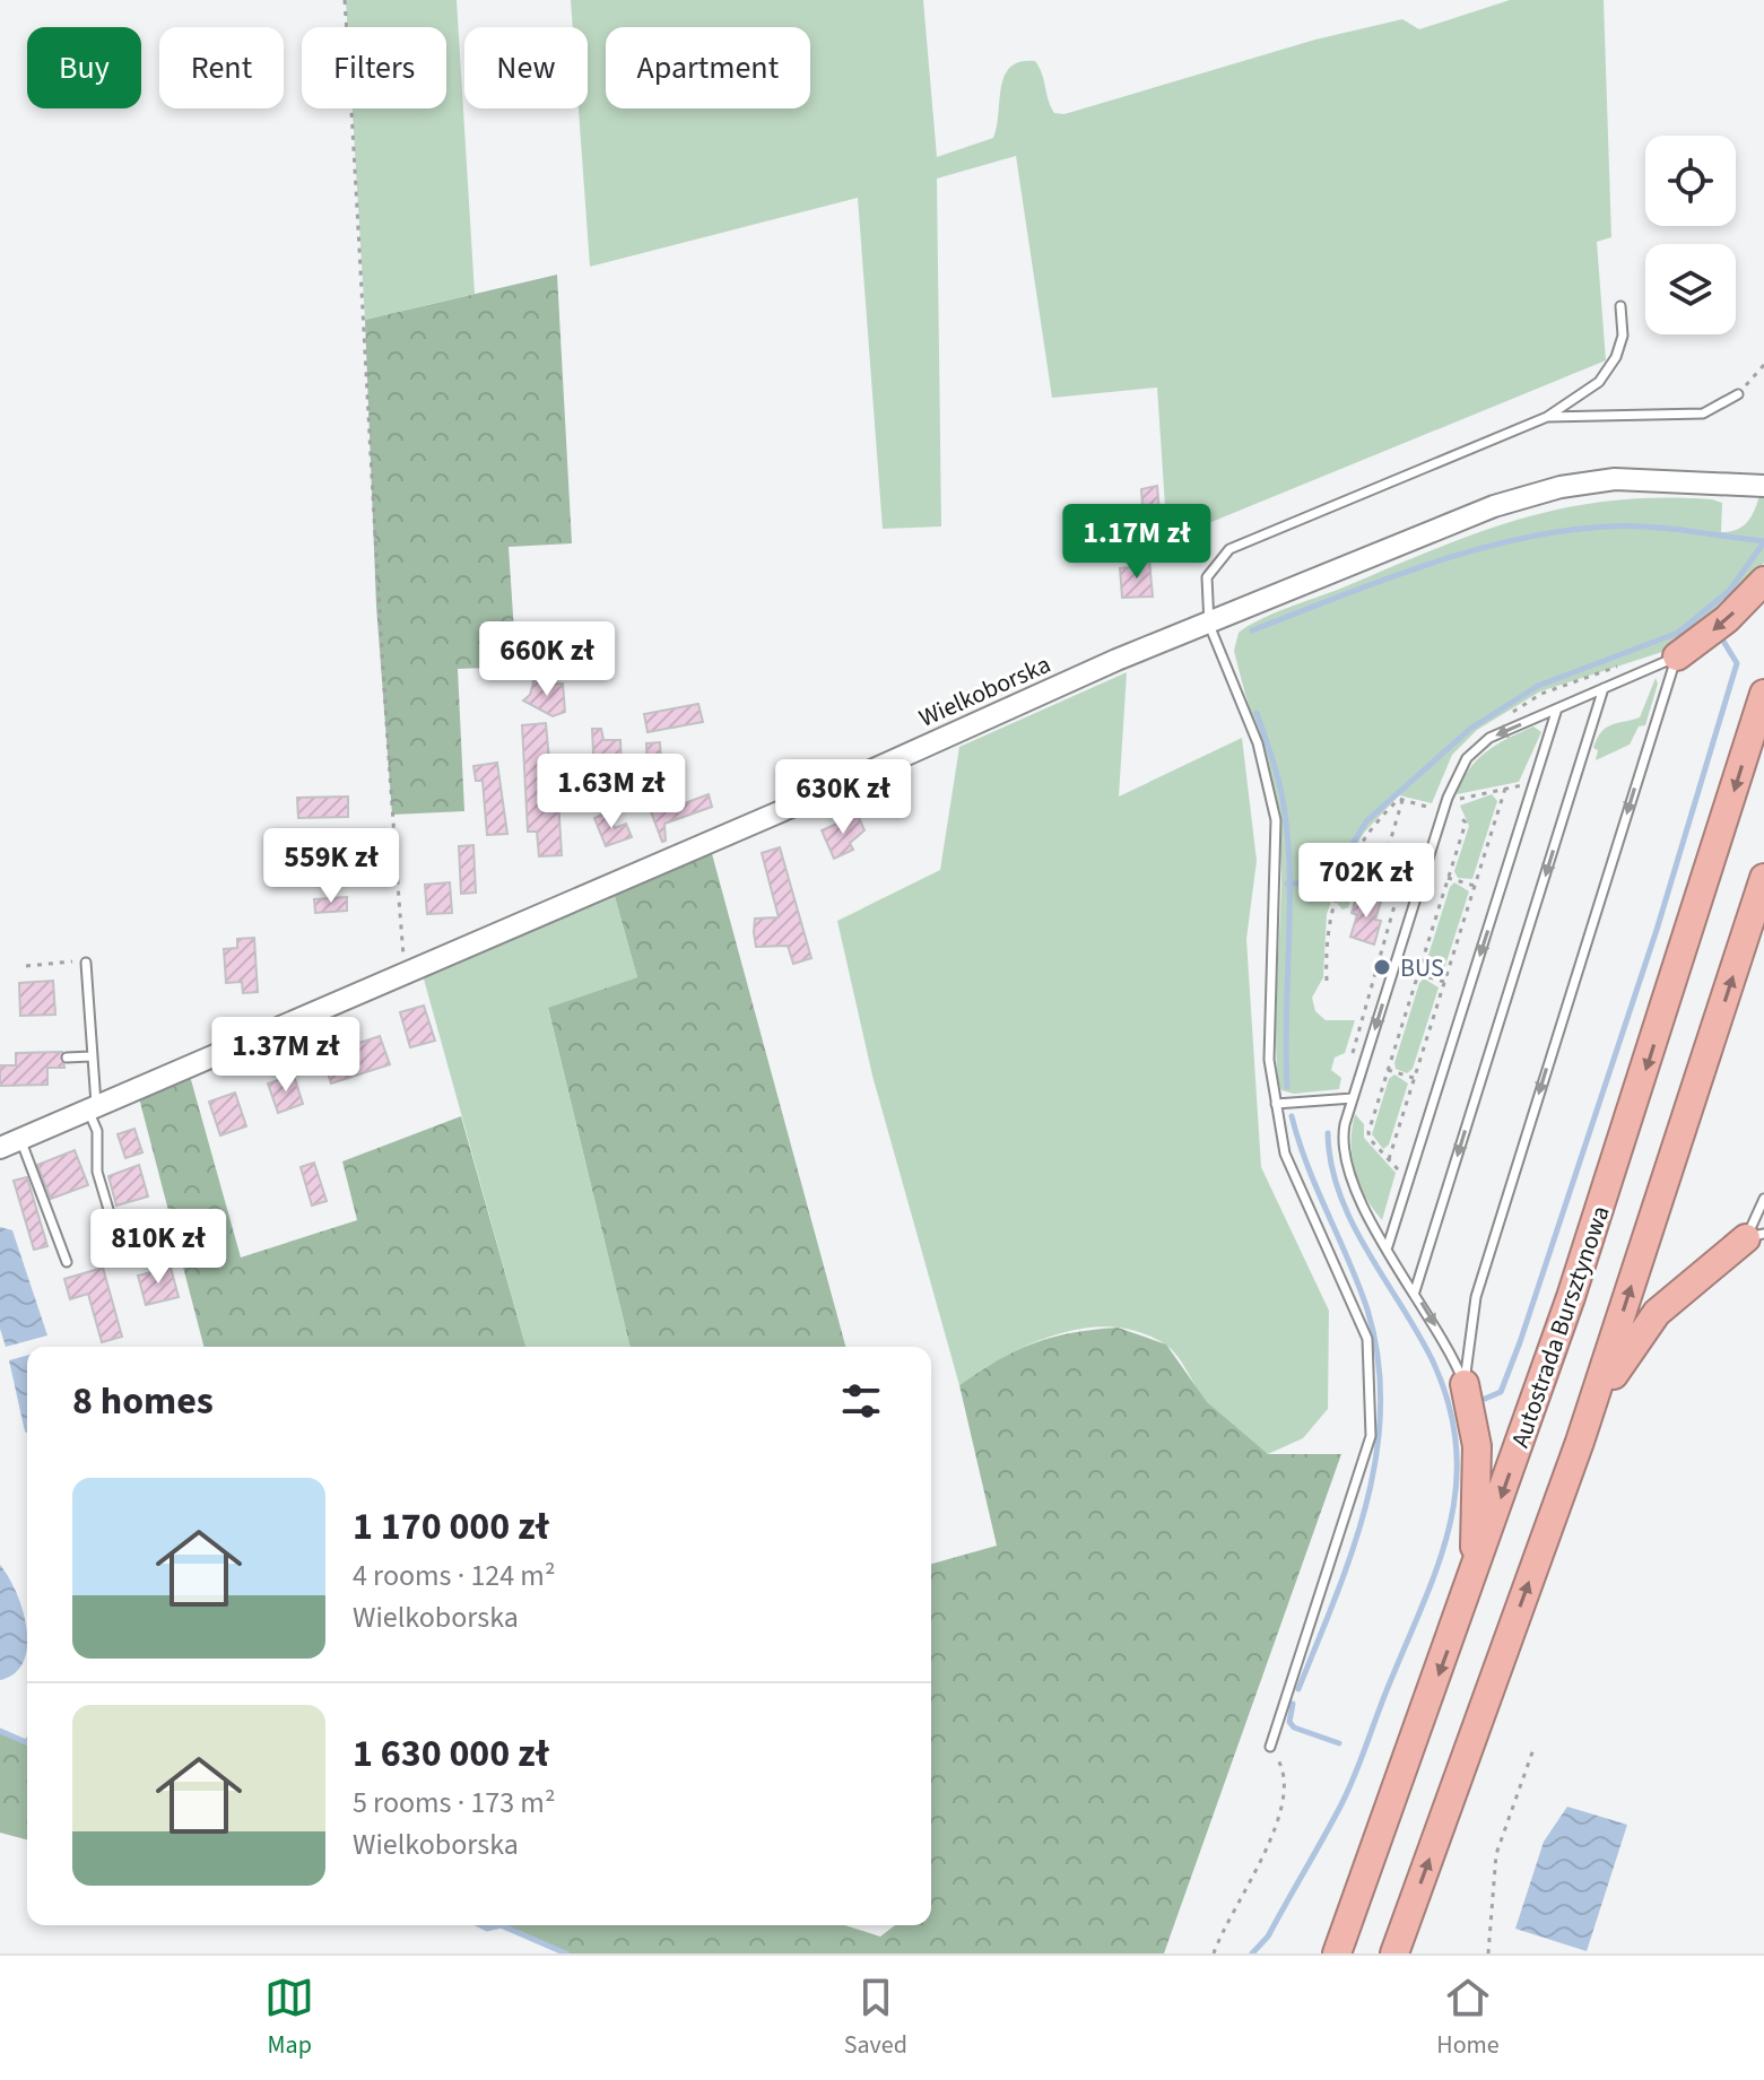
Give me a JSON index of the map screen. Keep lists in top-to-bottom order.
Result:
{
  "streets": {
    "highway": ["Autostrada Bursztynowa"],
    "street": ["Wielkoborska"]
  },
  "places": ["BUS"],
  "page": {
    "chip": [
      "Buy",
      "Rent",
      "Filters",
      "New",
      "Apartment"
    ],
    "price": [
      "1.17M zł",
      "660K zł",
      "1.63M zł",
      "630K zł",
      "559K zł",
      "702K zł",
      "1.37M zł",
      "810K zł"
    ],
    "heading": "8 homes",
    "list": [
      {
        "name": "1 170 000 zł",
        "note": "4 rooms · 124 m² · Wielkoborska"
      },
      {
        "name": "1 630 000 zł",
        "note": "5 rooms · 173 m² · Wielkoborska"
      }
    ],
    "tabs": ["Map", "Saved", "Home"]
  }
}
